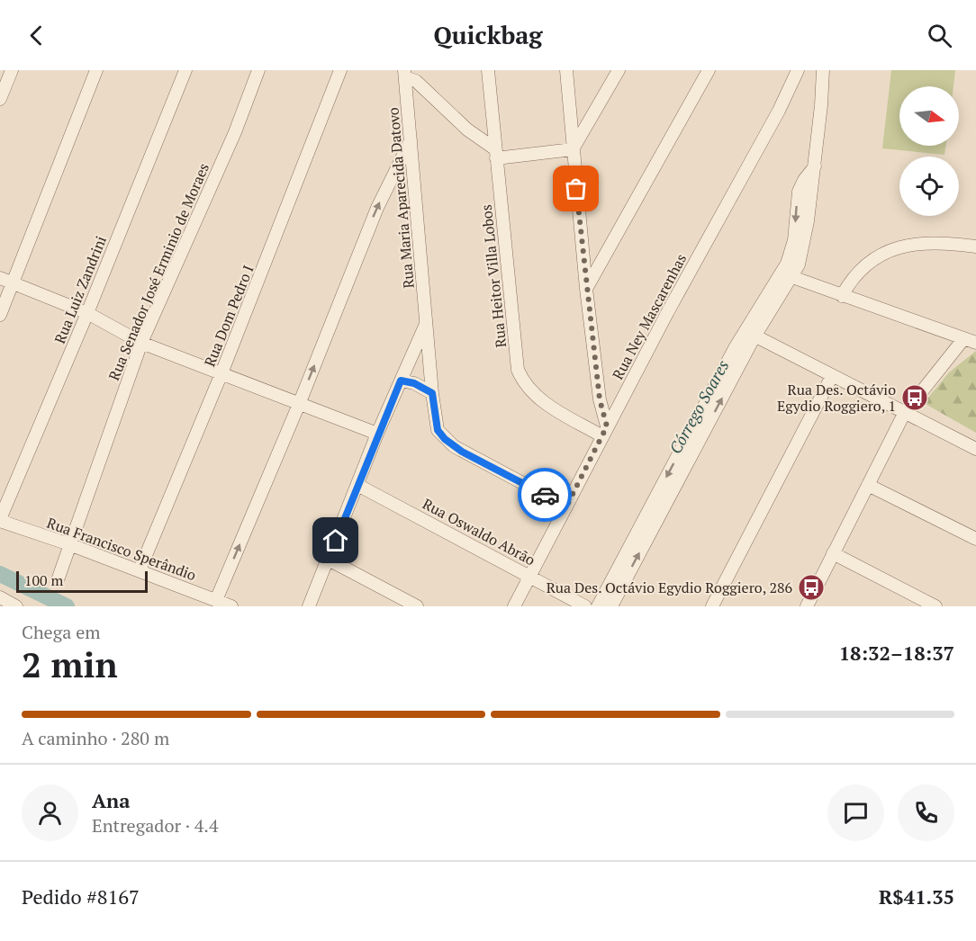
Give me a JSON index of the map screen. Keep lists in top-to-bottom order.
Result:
{
  "streets": {
    "street": [
      "Rua Maria Aparecida Datovo",
      "Rua Senador José Erminio de Moraes",
      "Rua Heitor Villa Lobos",
      "Rua Luiz Zandrini",
      "Rua Dom Pedro I",
      "Rua Ney Mascarenhas",
      "Rua Oswaldo Abrão",
      "Rua Francisco Sperândio"
    ]
  },
  "crossings": [
    ["Rua Maria Aparecida Datovo", "Rua Ney Mascarenhas"],
    ["Rua Senador José Erminio de Moraes", "Rua Francisco Sperândio"],
    ["Rua Heitor Villa Lobos", "Rua Ney Mascarenhas"],
    ["Rua Luiz Zandrini", "Rua Francisco Sperândio"],
    ["Rua Dom Pedro I", "Rua Francisco Sperândio"],
    ["Rua Ney Mascarenhas", "Rua Oswaldo Abrão"]
  ],
  "water": ["Córrego Soares"],
  "places": {
    "bus stop": ["Rua Des. Octávio Egydio Roggiero, 1", "Rua Des. Octávio Egydio Roggiero, 286"]
  },
  "scale_bar": "100 m",
  "north": "right",
  "page": {
    "header": "Quickbag",
    "scale": "100 m",
    "heading": ["2 min", "Chega em", "18:32–18:37"],
    "panel": [
      "Ana",
      "Entregador · 4.4",
      "Pedido #8167",
      "R$41.35"
    ],
    "bar": "A caminho · 280 m"
  }
}
